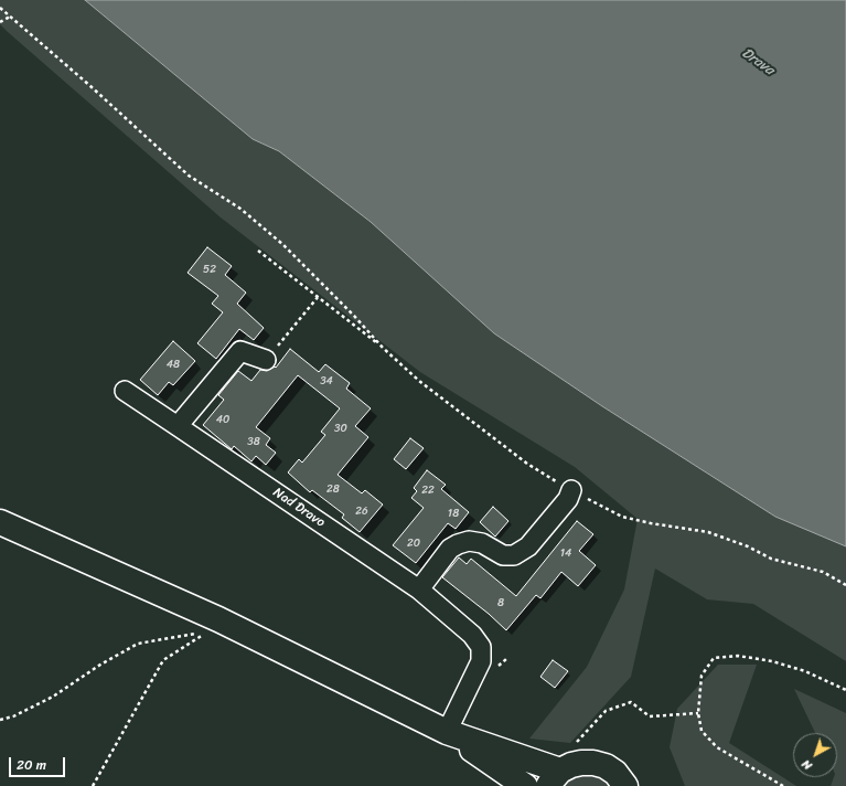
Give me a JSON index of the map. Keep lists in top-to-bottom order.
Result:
{
  "streets": {
    "street": ["Nad Dravo"]
  },
  "water": ["Drava"],
  "house_numbers": [
    "52",
    "48",
    "34",
    "40",
    "30",
    "38",
    "28",
    "22",
    "26",
    "18",
    "20",
    "14",
    "8"
  ],
  "scale_bar": "20 m",
  "north": "bottom left"
}
